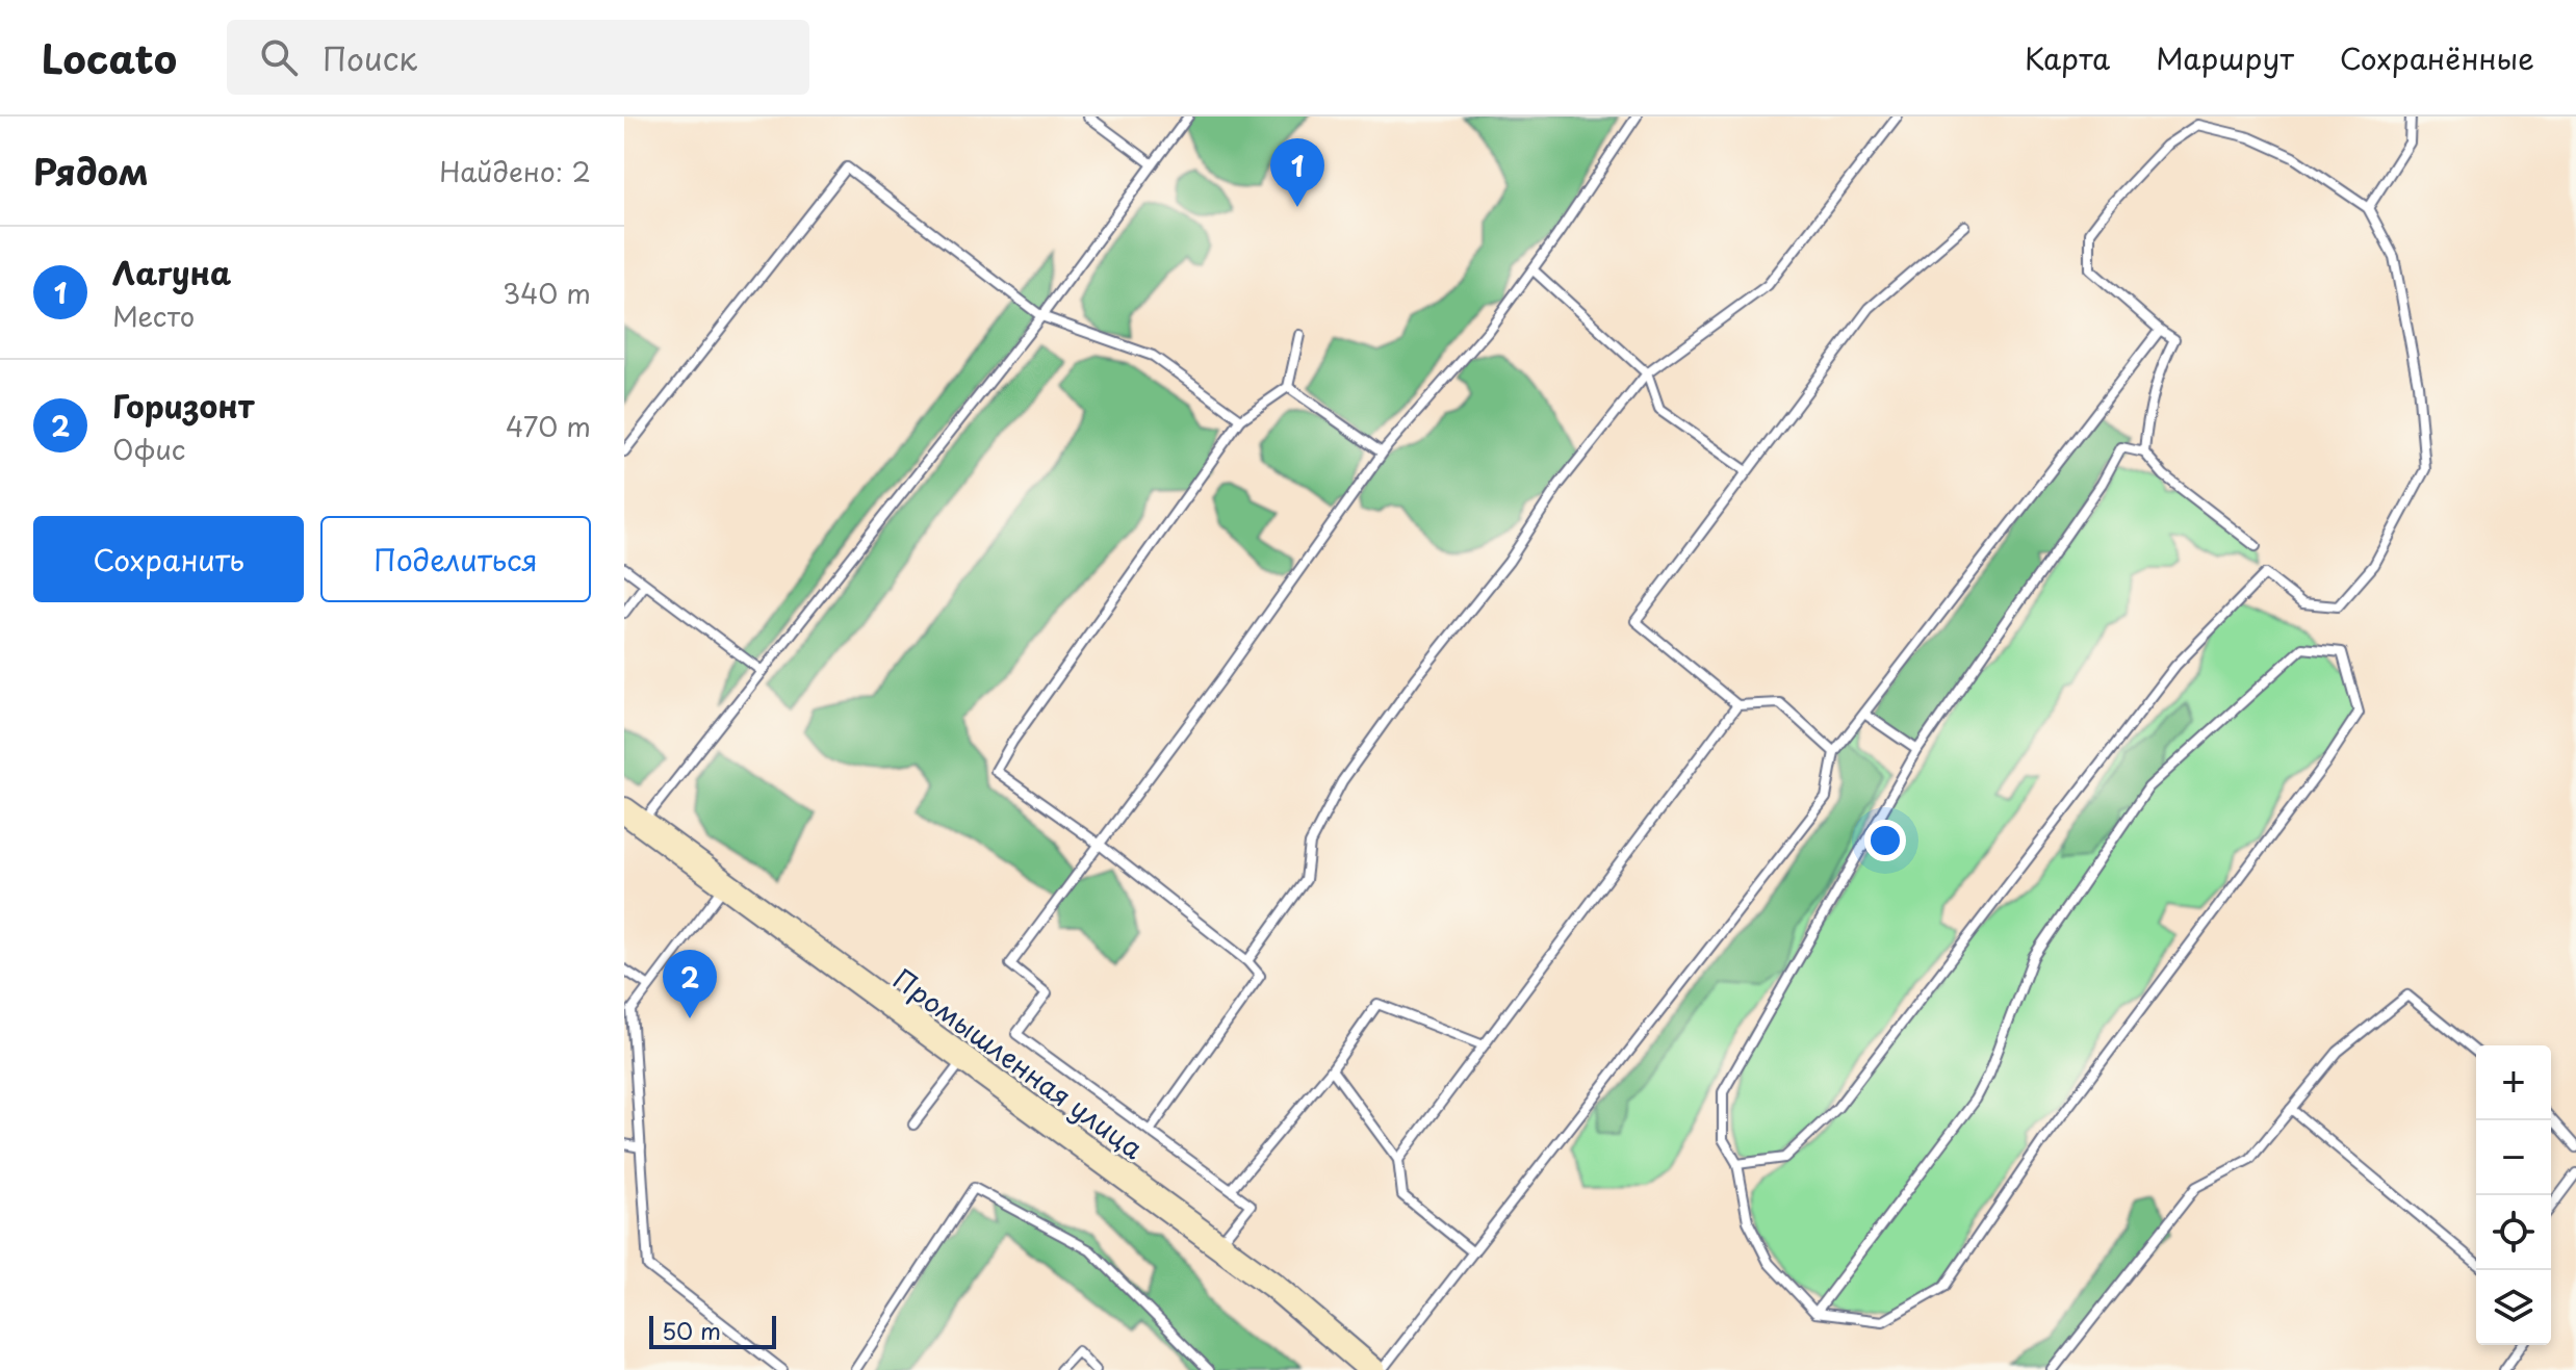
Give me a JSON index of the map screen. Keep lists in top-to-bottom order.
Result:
{
  "streets": {
    "street": ["Промышленная улица"]
  },
  "scale_bar": "50 m",
  "page": {
    "header": "Locato",
    "search": "Поиск",
    "nav": ["Карта", "Маршрут", "Сохранённые"],
    "heading": ["Рядом", "Найдено: 2"],
    "pins": ["1", "2"],
    "list": [
      {
        "mark": "1",
        "name": "Лагуна",
        "note": "Место",
        "value": "340 m"
      },
      {
        "mark": "2",
        "name": "Горизонт",
        "note": "Офис",
        "value": "470 m"
      }
    ],
    "buttons": ["Сохранить", "Поделиться"],
    "map_buttons": ["+", "−"],
    "scale": "50 m"
  }
}
